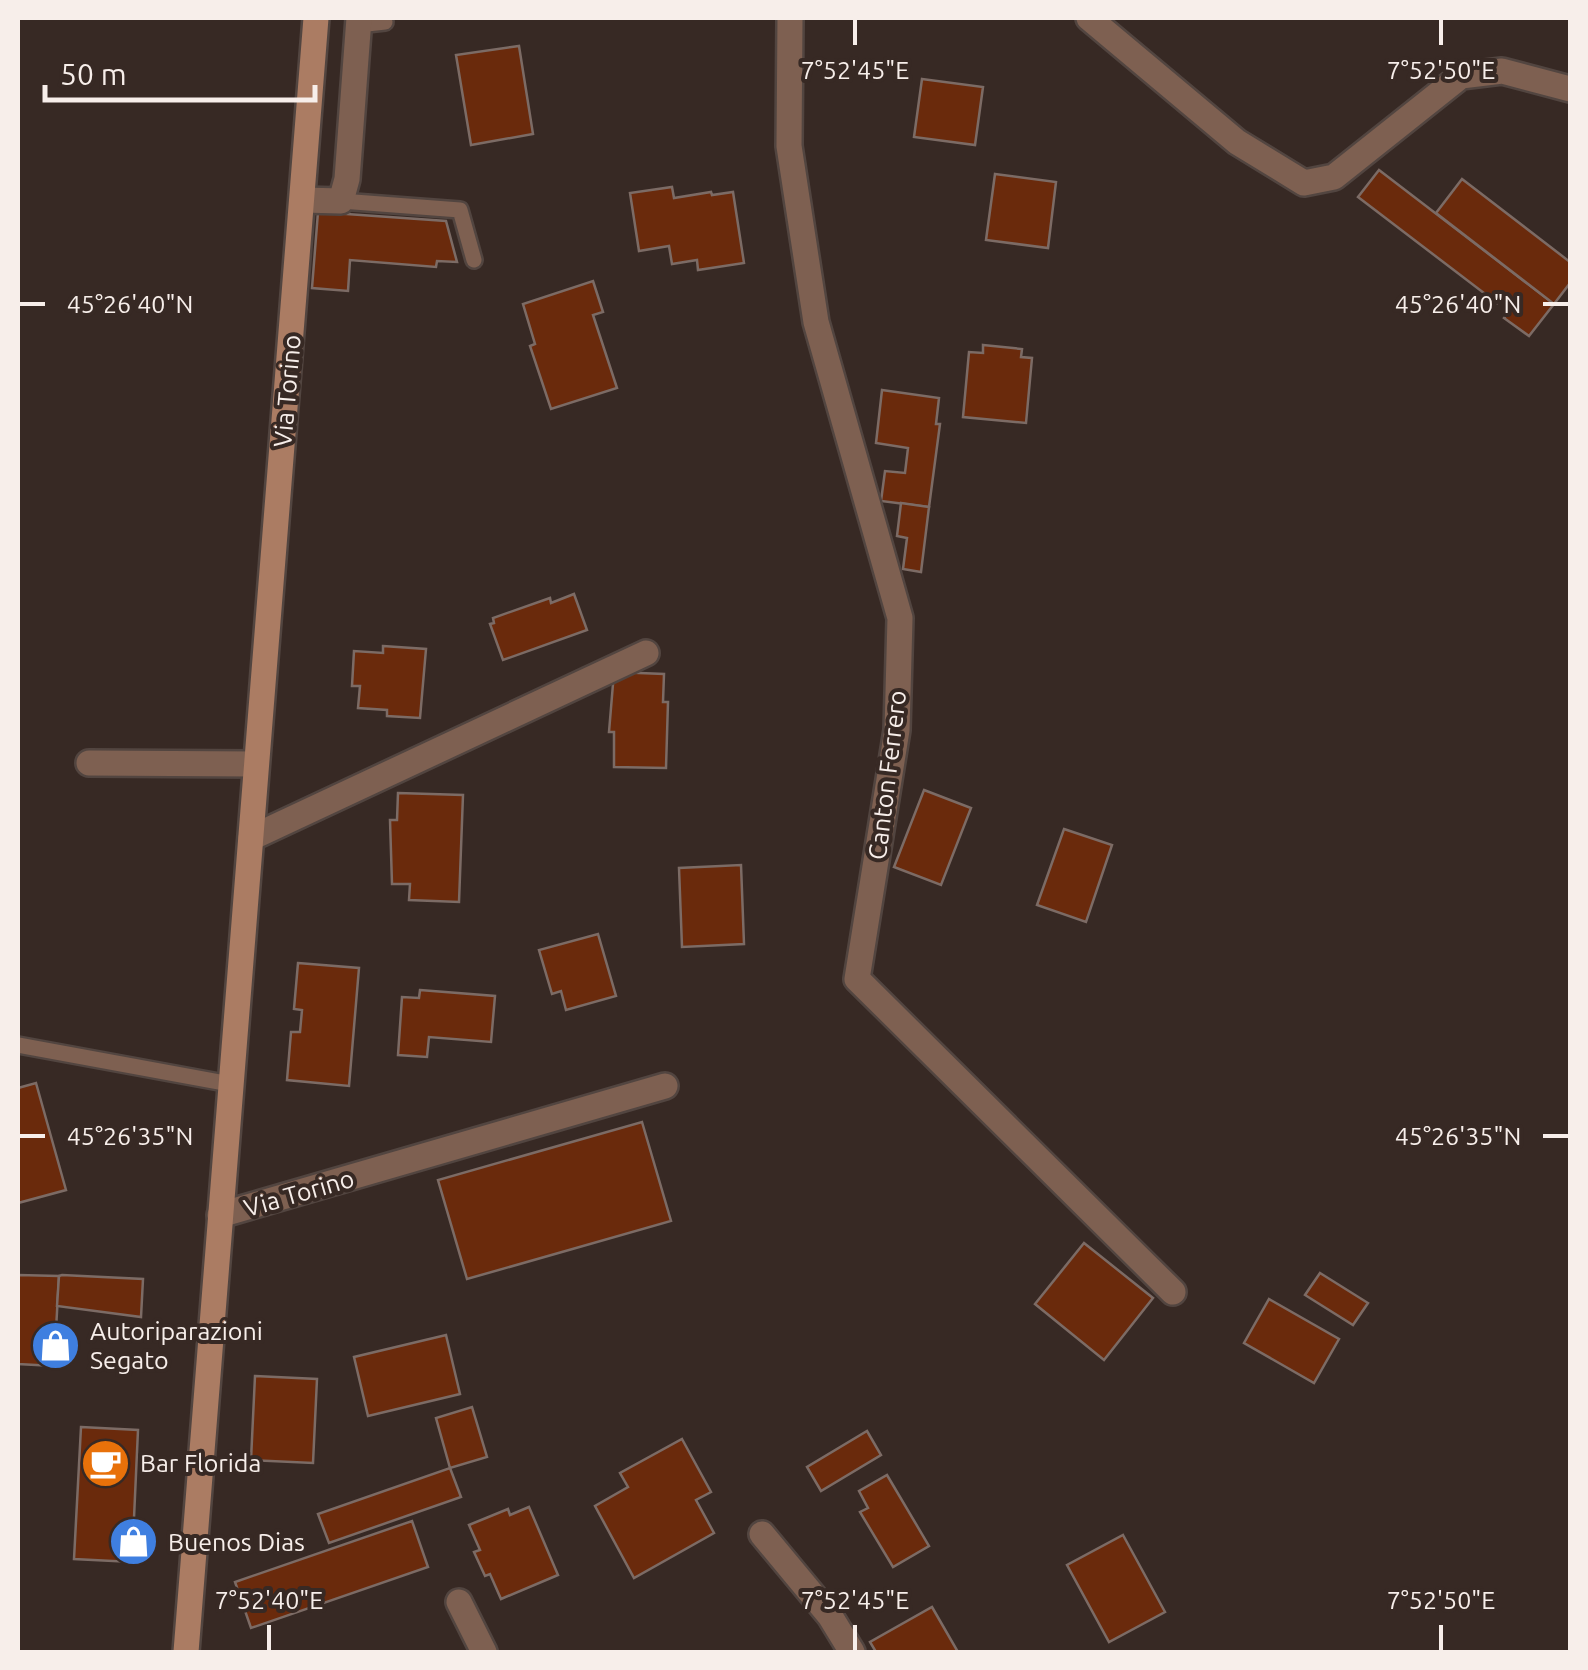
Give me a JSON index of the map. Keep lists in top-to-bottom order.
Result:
{
  "streets": {
    "street": ["Via Torino", "Canton Ferrero"]
  },
  "places": {
    "shop": ["Autoriparazioni Segato", "Buenos Dias"],
    "cafe": ["Bar Florida"]
  },
  "scale_bar": "50 m",
  "coordinates": [
    "7°52'45\"E",
    "7°52'50\"E",
    "45°26'40\"N",
    "45°26'35\"N",
    "7°52'40\"E"
  ]
}
